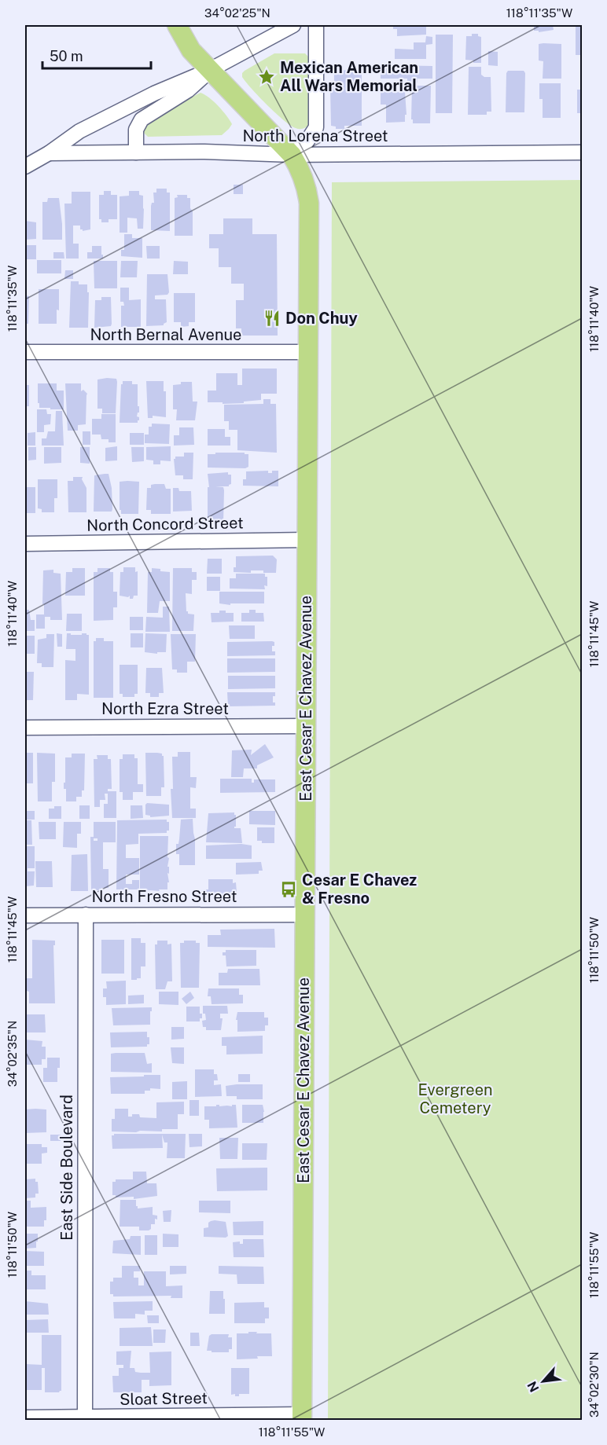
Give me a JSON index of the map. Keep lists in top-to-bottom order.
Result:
{
  "streets": {
    "main road": ["East Cesar E Chavez Avenue"],
    "street": [
      "North Lorena Street",
      "North Bernal Avenue",
      "North Concord Street",
      "North Ezra Street",
      "North Fresno Street",
      "East Side Boulevard",
      "Sloat Street"
    ]
  },
  "crossings": [
    ["North Lorena Street", "East Cesar E Chavez Avenue"],
    ["North Bernal Avenue", "East Cesar E Chavez Avenue"],
    ["North Concord Street", "East Cesar E Chavez Avenue"],
    ["East Cesar E Chavez Avenue", "North Ezra Street"],
    ["East Cesar E Chavez Avenue", "North Fresno Street"],
    ["East Cesar E Chavez Avenue", "Sloat Street"],
    ["North Fresno Street", "East Side Boulevard"],
    ["East Side Boulevard", "Sloat Street"]
  ],
  "parks": ["Evergreen Cemetery"],
  "places": {
    "place": ["Mexican American All Wars Memorial"],
    "restaurant": ["Don Chuy"],
    "bus stop": ["Cesar E Chavez & Fresno"]
  },
  "scale_bar": "50 m",
  "north": "bottom left",
  "coordinates": [
    "34°02'25\"N",
    "118°11'35\"W",
    "118°11'40\"W",
    "118°11'45\"W",
    "118°11'50\"W",
    "34°02'35\"N",
    "118°11'55\"W",
    "34°02'30\"N"
  ]
}
